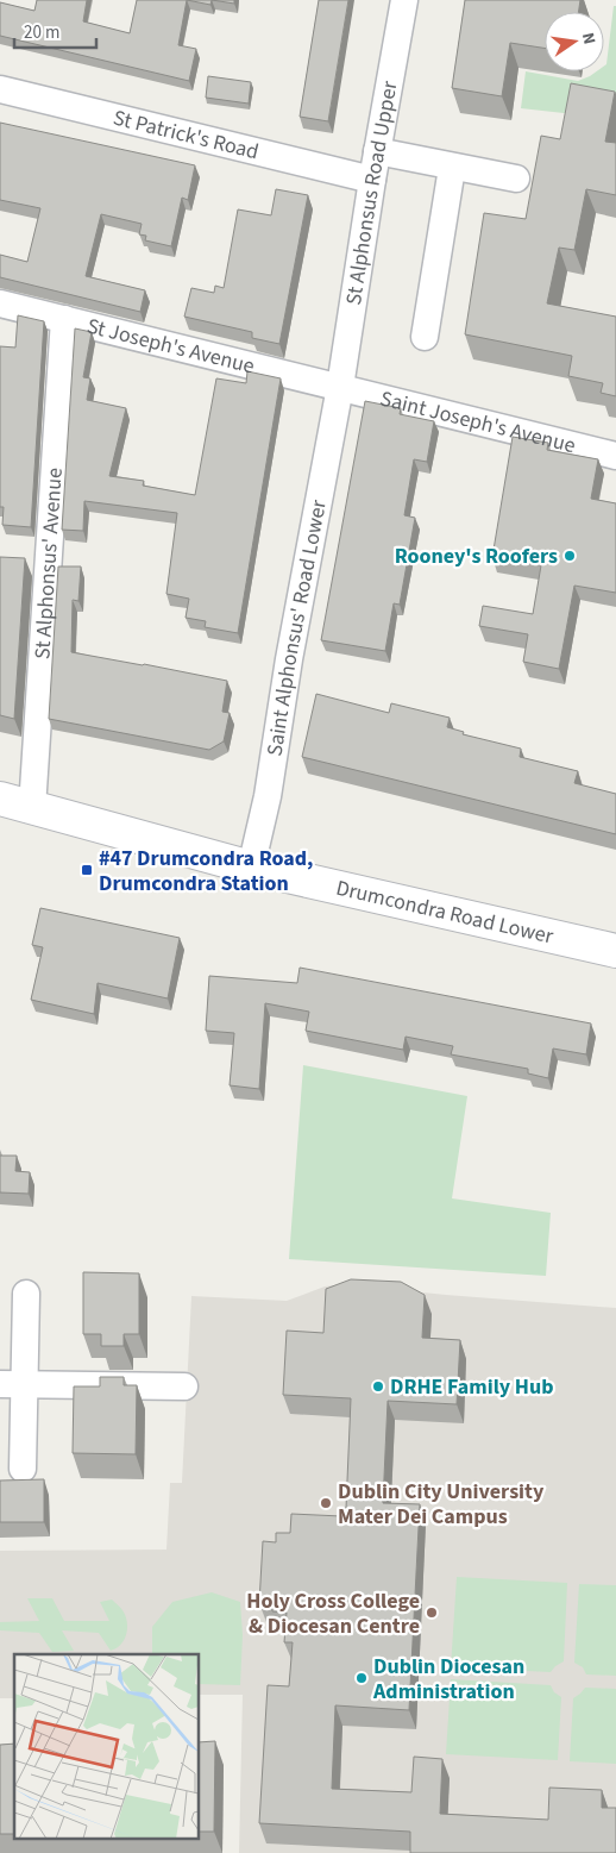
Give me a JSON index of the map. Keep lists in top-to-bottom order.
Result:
{
  "streets": {
    "main road": ["Drumcondra Road Lower"],
    "street": [
      "St Patrick's Road",
      "St Alphonsus Road Upper",
      "St Joseph's Avenue",
      "Saint Joseph's Avenue",
      "St Alphonsus' Avenue",
      "Saint Alphonsus' Road Lower"
    ]
  },
  "crossings": [
    ["St Patrick's Road", "St Alphonsus Road Upper"],
    ["St Alphonsus Road Upper", "St Joseph's Avenue"],
    ["St Alphonsus Road Upper", "Saint Joseph's Avenue"],
    ["St Alphonsus Road Upper", "Saint Alphonsus' Road Lower"],
    ["St Joseph's Avenue", "Saint Joseph's Avenue"],
    ["St Joseph's Avenue", "St Alphonsus' Avenue"],
    ["St Joseph's Avenue", "Saint Alphonsus' Road Lower"],
    ["Saint Joseph's Avenue", "Saint Alphonsus' Road Lower"],
    ["St Alphonsus' Avenue", "Drumcondra Road Lower"],
    ["Saint Alphonsus' Road Lower", "Drumcondra Road Lower"]
  ],
  "places": {
    "other": [
      "Rooney's Roofers",
      "DRHE Family Hub",
      "Dublin City University Mater Dei Campus",
      "Holy Cross College & Diocesan Centre",
      "Dublin Diocesan Administration"
    ],
    "transit": ["#47 Drumcondra Road, Drumcondra Station"]
  },
  "scale_bar": "20 m",
  "north": "right"
}
